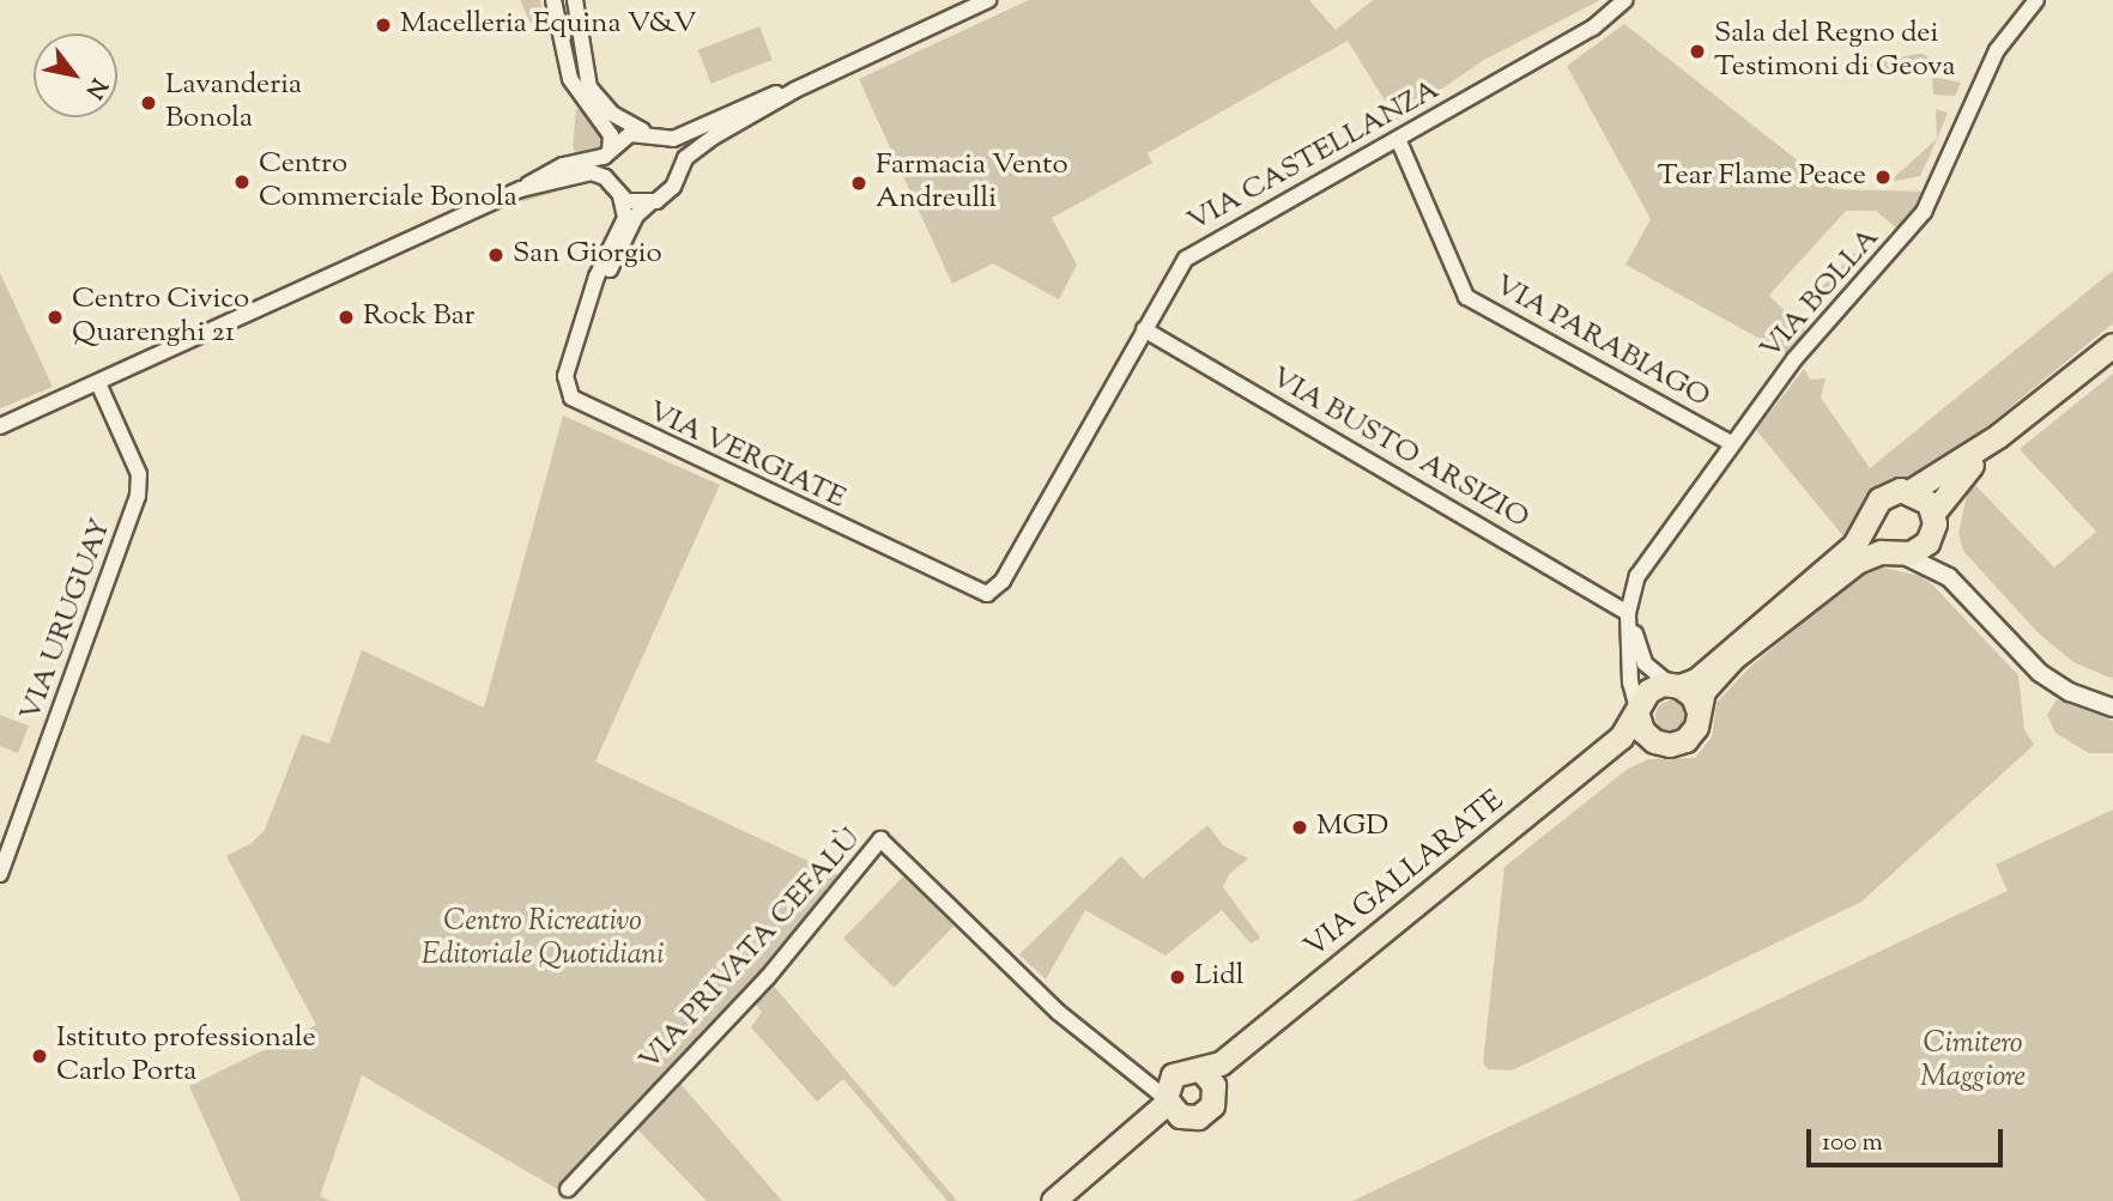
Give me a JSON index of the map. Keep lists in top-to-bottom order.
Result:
{
  "streets": {
    "main road": ["VIA GALLARATE"],
    "street": [
      "VIA CASTELLANZA",
      "VIA BOLLA",
      "VIA PARABIAGO",
      "VIA BUSTO ARSIZIO",
      "VIA VERGIATE",
      "VIA URUGUAY",
      "VIA PRIVATA CEFALÙ"
    ]
  },
  "crossings": [
    ["VIA CASTELLANZA", "VIA PARABIAGO"],
    ["VIA CASTELLANZA", "VIA BUSTO ARSIZIO"],
    ["VIA CASTELLANZA", "VIA VERGIATE"],
    ["VIA BOLLA", "VIA PARABIAGO"],
    ["VIA BOLLA", "VIA BUSTO ARSIZIO"],
    ["VIA BOLLA", "VIA GALLARATE"],
    ["VIA GALLARATE", "VIA PRIVATA CEFALÙ"]
  ],
  "parks": ["Centro Ricreativo Editoriale Quotidiani", "Cimitero Maggiore"],
  "places": [
    "Macelleria Equina V&V",
    "Sala del Regno dei Testimoni di Geova",
    "Lavanderia Bonola",
    "Tear Flame Peace",
    "Centro Commerciale Bonola",
    "Farmacia Vento Andreulli",
    "San Giorgio",
    "Centro Civico Quarenghi 21",
    "Rock Bar",
    "MGD",
    "Lidl",
    "Istituto professionale Carlo Porta"
  ],
  "scale_bar": "100 m",
  "north": "bottom right"
}
